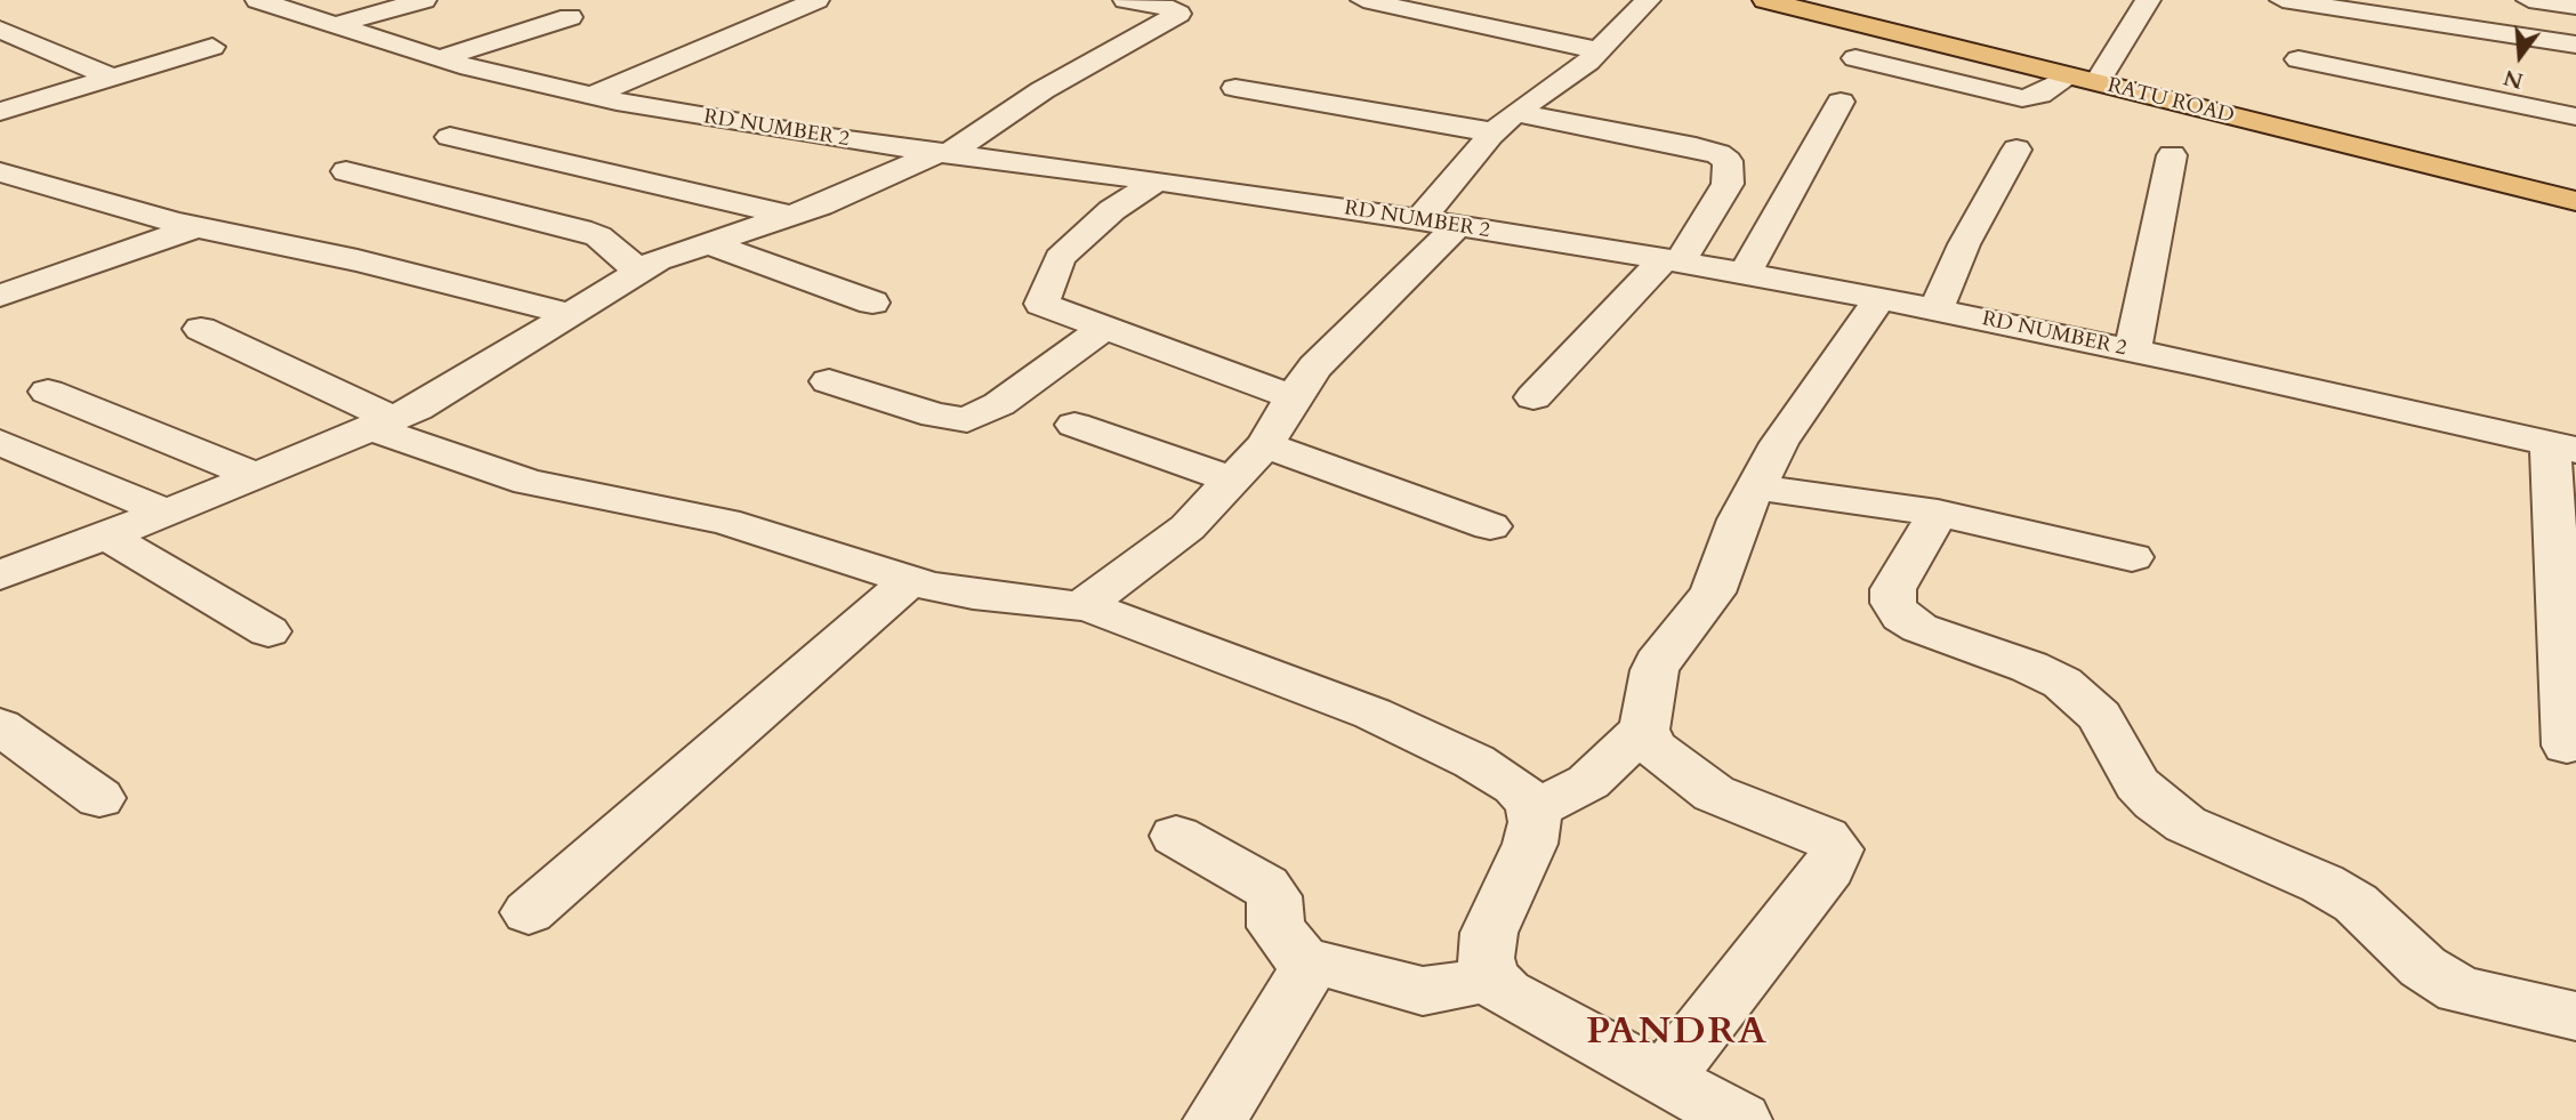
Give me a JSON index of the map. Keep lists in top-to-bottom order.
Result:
{
  "streets": {
    "main road": ["RATU ROAD"],
    "street": ["RD NUMBER 2"]
  },
  "districts": ["PANDRA"],
  "north": "bottom"
}
